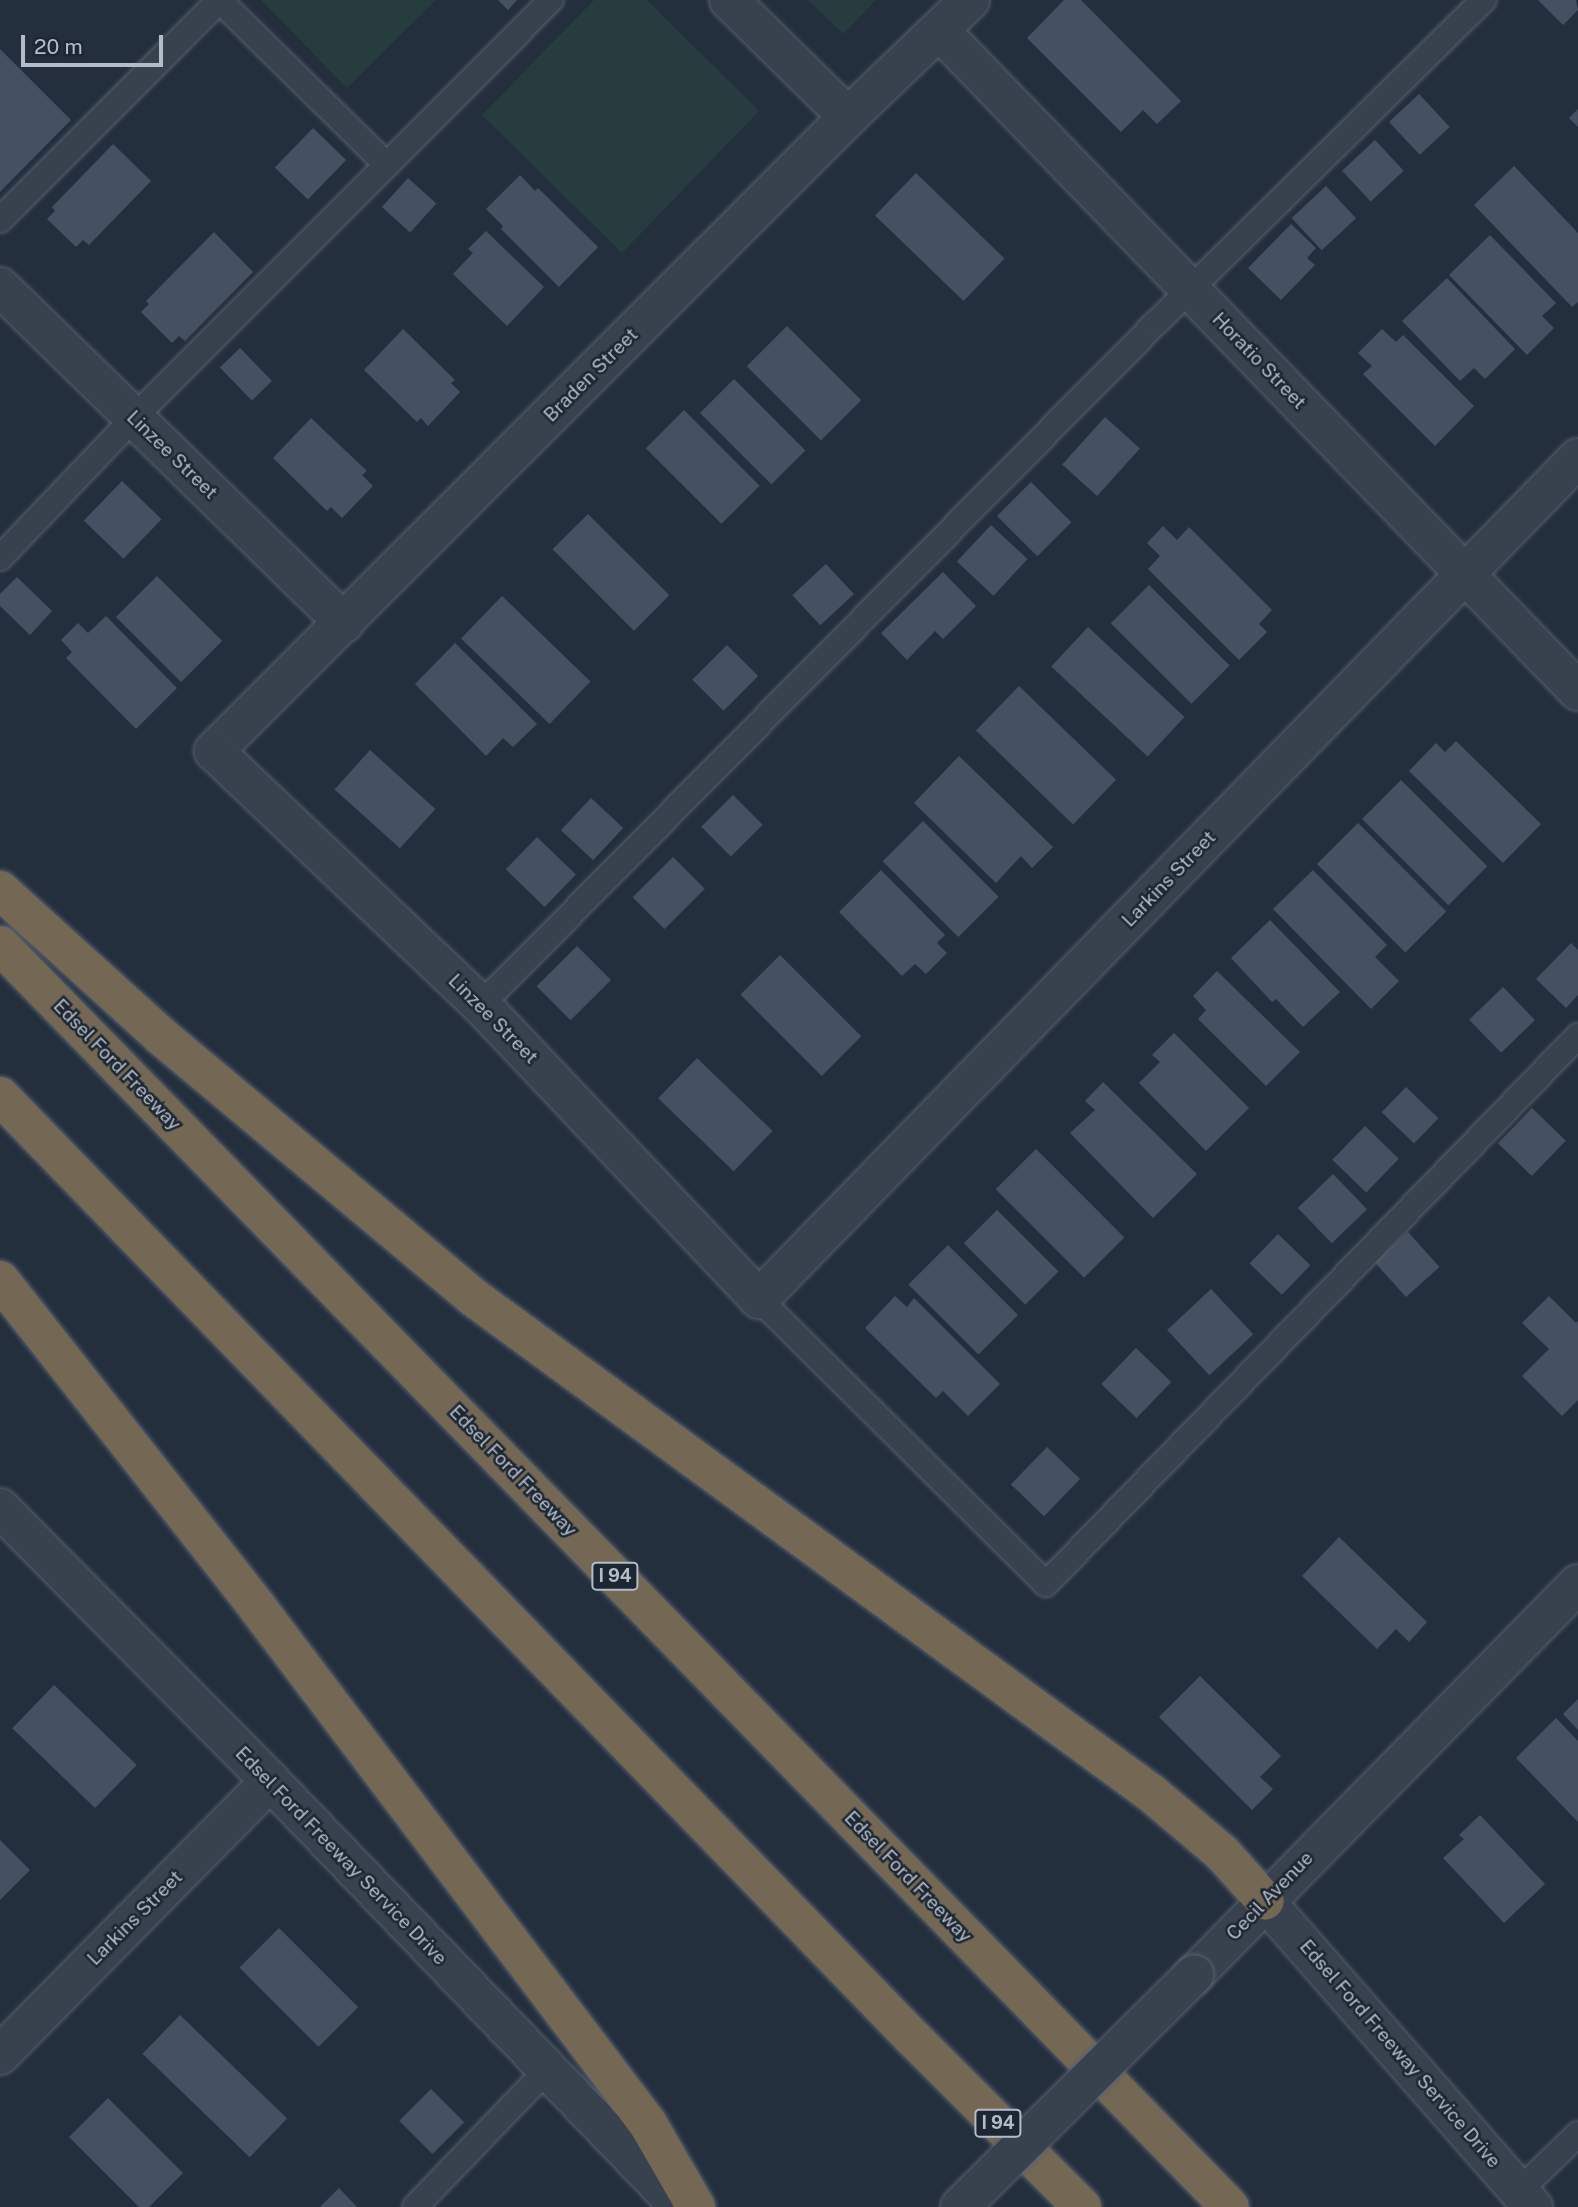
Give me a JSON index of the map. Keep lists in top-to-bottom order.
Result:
{
  "streets": {
    "highway": ["Edsel Ford Freeway", "I 94"],
    "street": [
      "Horatio Street",
      "Braden Street",
      "Linzee Street",
      "Larkins Street",
      "Edsel Ford Freeway Service Drive",
      "Cecil Avenue"
    ]
  },
  "crossings": [
    ["Horatio Street", "Braden Street"],
    ["Horatio Street", "Larkins Street"],
    ["Braden Street", "Linzee Street"],
    ["Linzee Street", "Larkins Street"],
    ["Larkins Street", "Edsel Ford Freeway Service Drive"],
    ["Edsel Ford Freeway Service Drive", "Cecil Avenue"]
  ],
  "scale_bar": "20 m"
}
